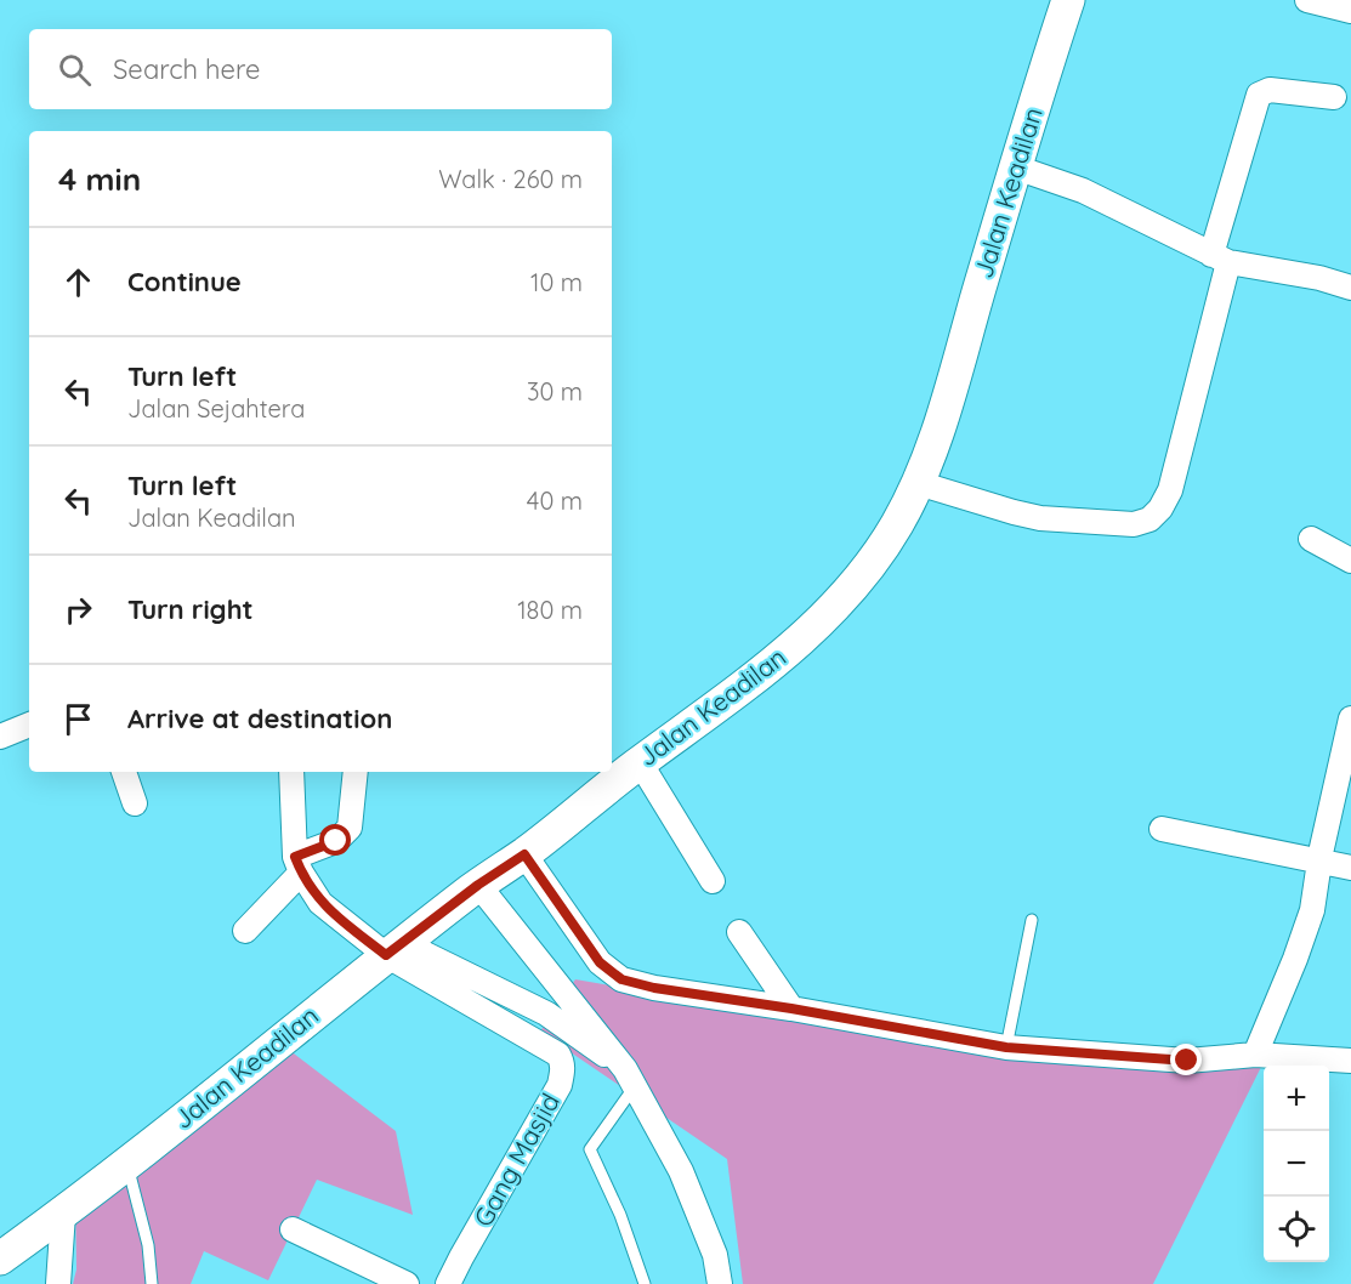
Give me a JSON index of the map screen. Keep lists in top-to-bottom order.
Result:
{
  "streets": {
    "main road": ["Jalan Keadilan"],
    "street": ["Gang Masjid"]
  },
  "crossings": [
    ["Jalan Keadilan", "Gang Masjid"]
  ],
  "page": {
    "search": "Search here",
    "heading": ["4 min", "Walk · 260 m"],
    "list": [
      ["Continue", "10 m"],
      ["Turn left", "Jalan Sejahtera", "30 m"],
      ["Turn left", "Jalan Keadilan", "40 m"],
      ["Turn right", "180 m"],
      "Arrive at destination"
    ],
    "map_buttons": ["+", "−"]
  }
}
